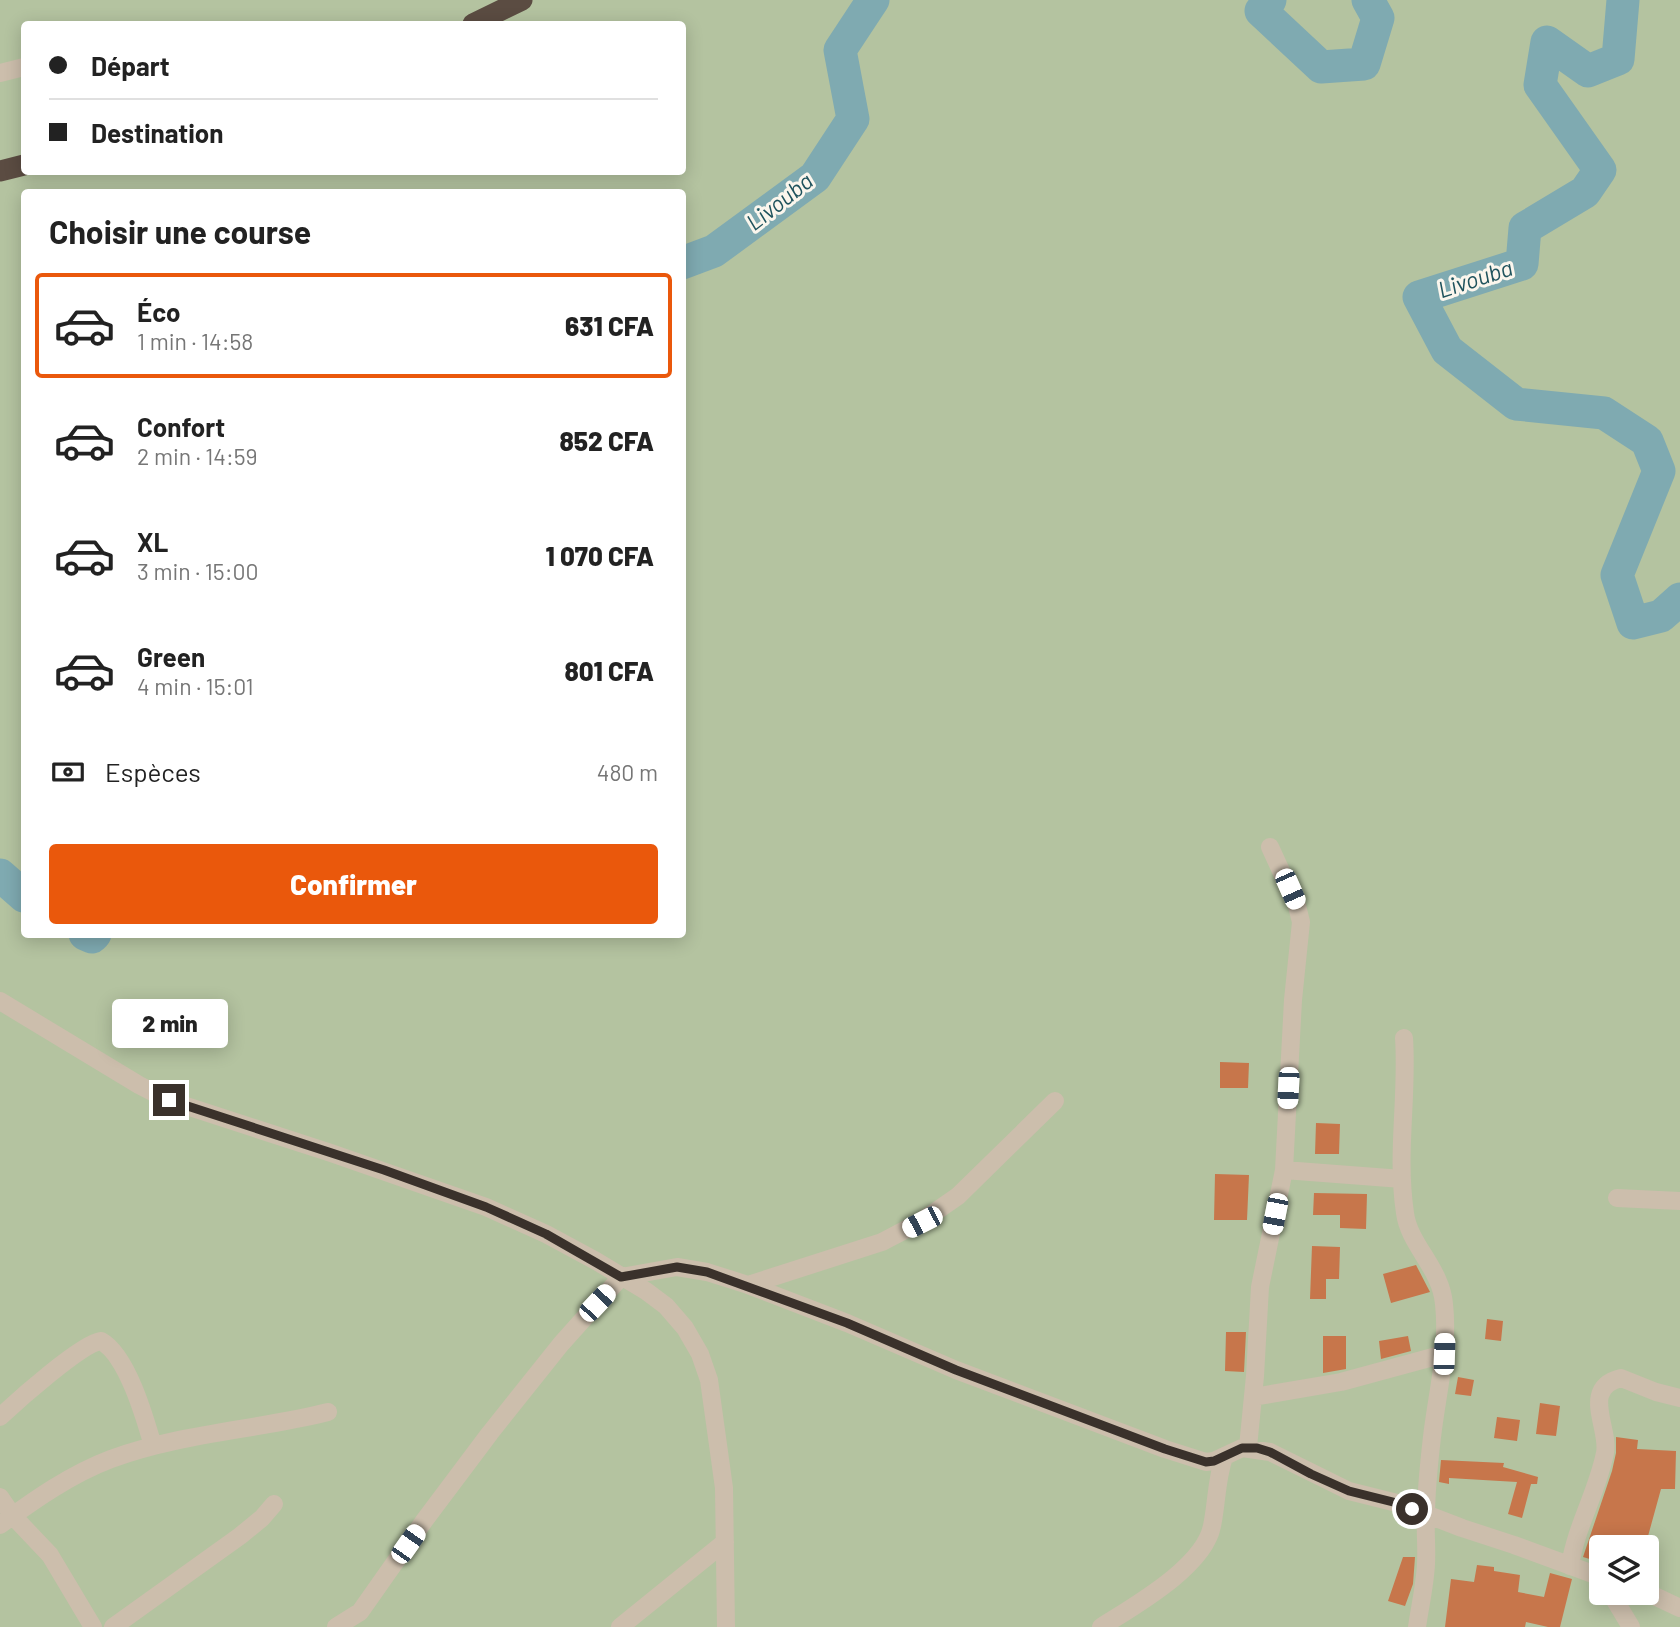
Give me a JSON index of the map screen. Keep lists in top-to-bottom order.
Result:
{
  "water": ["Livouba"],
  "page": {
    "banner": ["Départ", "Destination"],
    "heading": "Choisir une course",
    "list": [
      {
        "name": "Éco",
        "note": "1 min · 14:58",
        "value": "631 CFA"
      },
      {
        "name": "Confort",
        "note": "2 min · 14:59",
        "value": "852 CFA"
      },
      {
        "name": "XL",
        "note": "3 min · 15:00",
        "value": "1 070 CFA"
      },
      {
        "name": "Green",
        "note": "4 min · 15:01",
        "value": "801 CFA"
      }
    ],
    "pay": ["Espèces", "480 m"],
    "buttons": "Confirmer",
    "bubble": "2 min"
  }
}
